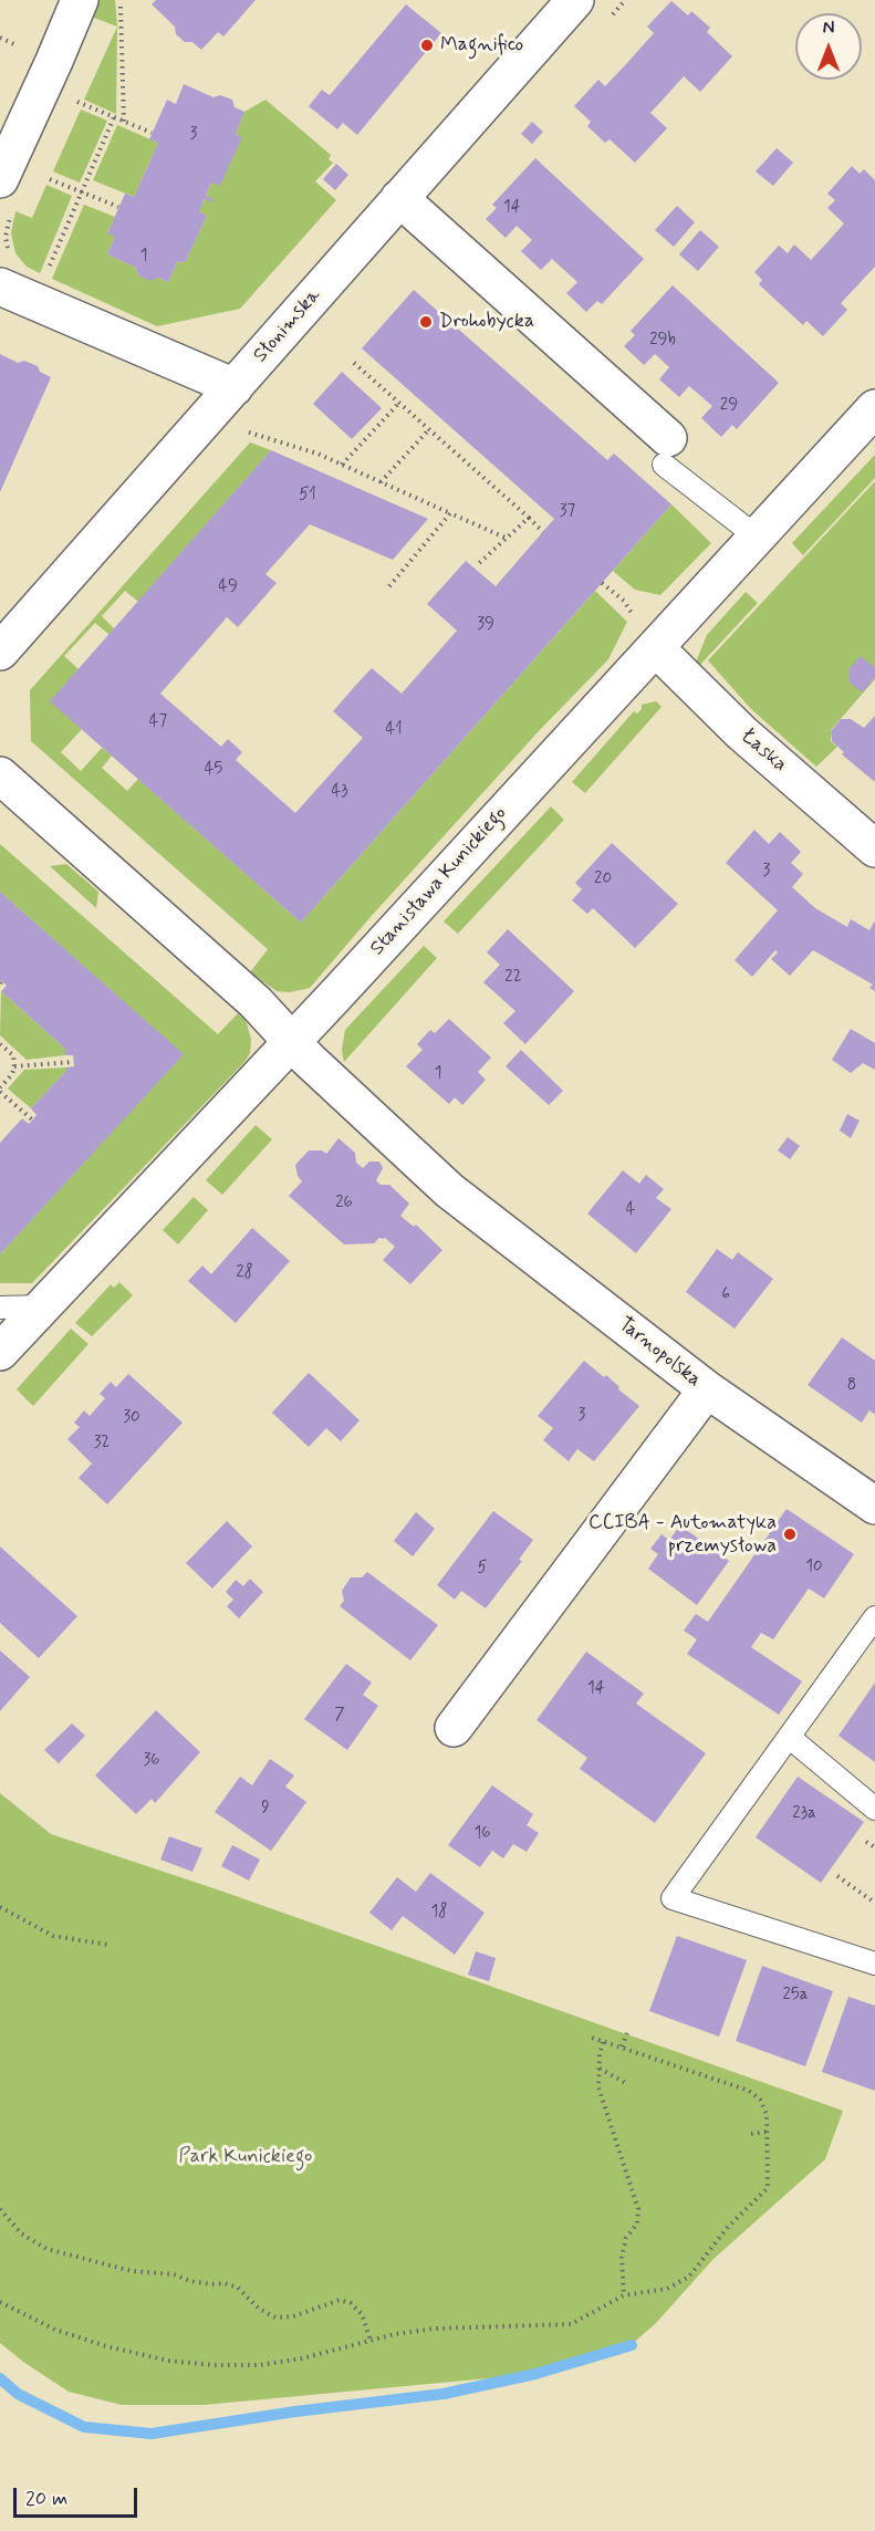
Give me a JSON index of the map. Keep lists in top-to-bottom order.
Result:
{
  "streets": {
    "street": [
      "Słonimska",
      "Łaska",
      "Stanisława Kunickiego",
      "Tarnopolska"
    ]
  },
  "crossings": [
    ["Łaska", "Stanisława Kunickiego"],
    ["Stanisława Kunickiego", "Tarnopolska"]
  ],
  "parks": ["Park Kunickiego"],
  "places": ["Magnifico", "Drohobycka", "CCIBA - Automatyka przemysłowa"],
  "house_numbers": [
    "3",
    "14",
    "1",
    "29b",
    "29",
    "51",
    "37",
    "49",
    "39",
    "47",
    "41",
    "45",
    "43",
    "3",
    "20",
    "22",
    "1",
    "26",
    "4",
    "28",
    "6",
    "8",
    "3",
    "30",
    "32",
    "10",
    "5",
    "14",
    "7",
    "36",
    "9",
    "23a",
    "16",
    "18",
    "25a"
  ],
  "scale_bar": "20 m",
  "north": "top"
}
